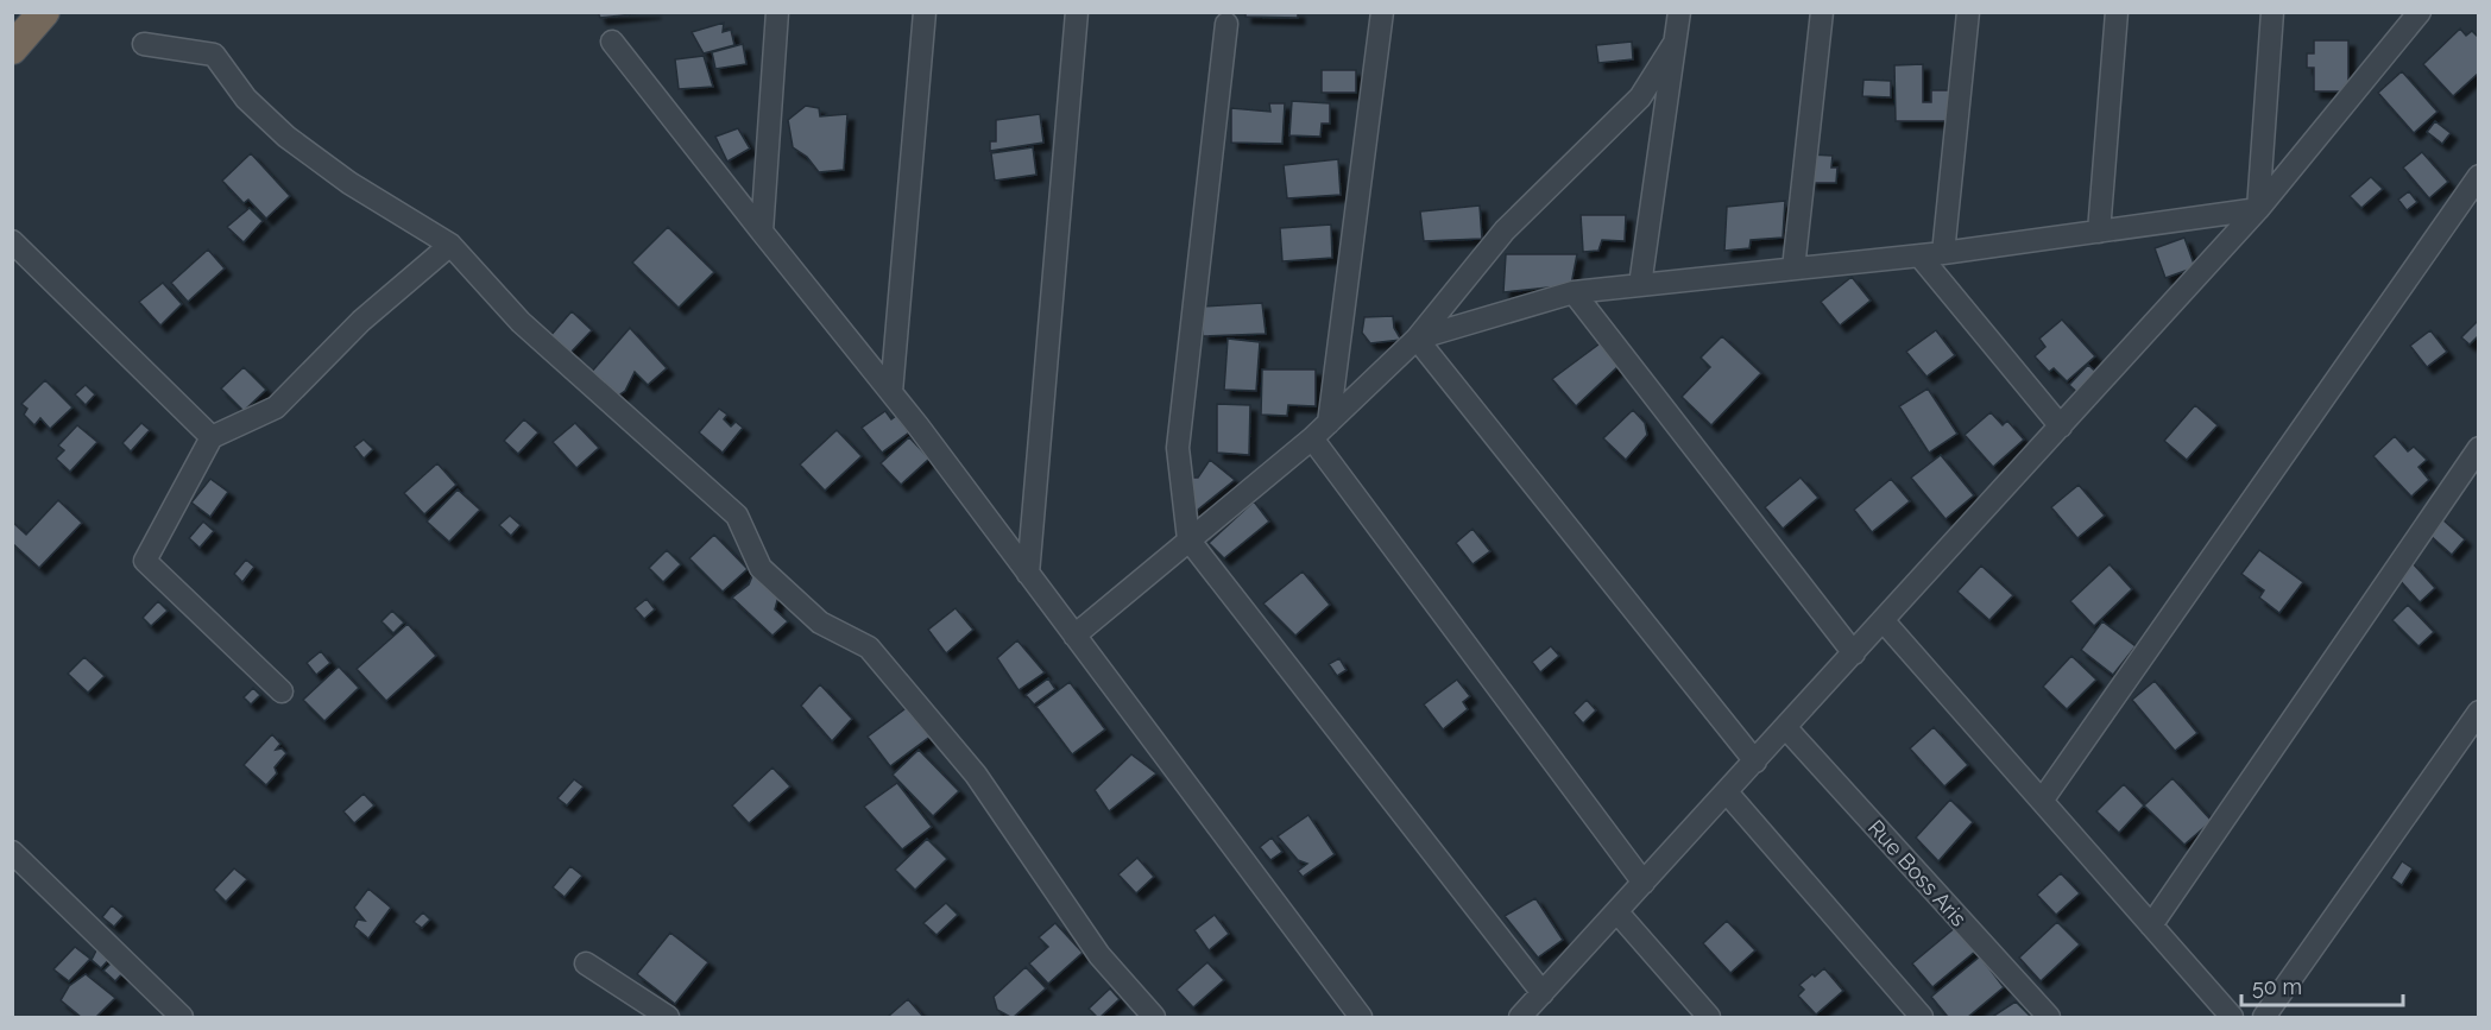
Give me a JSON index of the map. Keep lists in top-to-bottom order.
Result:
{
  "streets": {
    "street": ["Rue Boss Aris"]
  },
  "scale_bar": "50 m"
}
